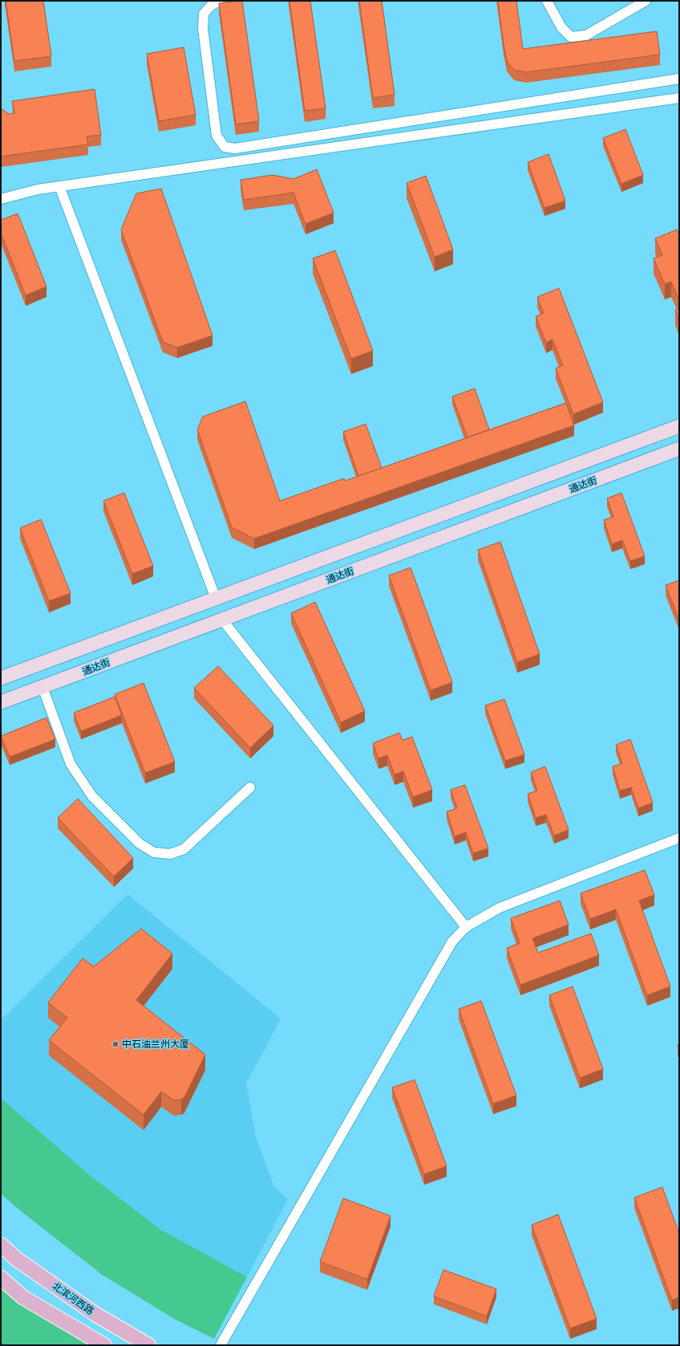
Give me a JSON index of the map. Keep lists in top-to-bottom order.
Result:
{
  "streets": {
    "main road": ["通达街", "北滨河西路"]
  },
  "places": ["中石油兰州大厦"]
}
